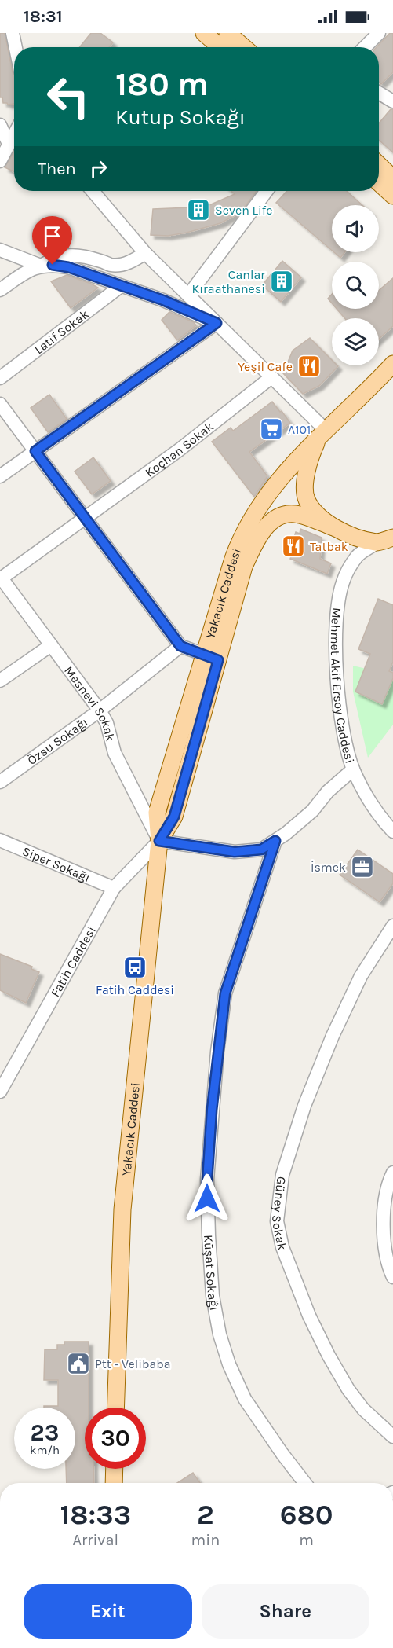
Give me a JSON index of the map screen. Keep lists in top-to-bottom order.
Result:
{
  "streets": {
    "main road": ["Yakacık Caddesi"],
    "street": [
      "Latif Sokak",
      "Koçhan Sokak",
      "Mehmet Akif Ersoy Caddesi",
      "Mesnevi Sokak",
      "Özsu Sokağı",
      "Siper Sokağı",
      "Fatih Caddesi",
      "Güney Sokak",
      "Küşat Sokağı"
    ]
  },
  "crossings": [
    ["Koçhan Sokak", "Mesnevi Sokak"],
    ["Yakacık Caddesi", "Mehmet Akif Ersoy Caddesi"],
    ["Yakacık Caddesi", "Mesnevi Sokak"],
    ["Yakacık Caddesi", "Fatih Caddesi"],
    ["Mesnevi Sokak", "Özsu Sokağı"],
    ["Mesnevi Sokak", "Fatih Caddesi"],
    ["Siper Sokağı", "Fatih Caddesi"]
  ],
  "places": {
    "building": ["Seven Life", "Canlar Kıraathanesi"],
    "restaurant": ["Yeşil Cafe", "Tatbak"],
    "supermarket": ["A101"],
    "office": ["İsmek"],
    "bus stop": ["Fati̇h Caddesi̇"],
    "public building": ["Ptt - Velibaba"]
  },
  "page": {
    "status": "18:31",
    "turn": ["180 m", "Kutup Sokağı"],
    "then": "Then",
    "speed": "23 km/h",
    "limit": "30",
    "eta": [
      "18:33",
      "Arrival",
      "2",
      "min",
      "680",
      "m"
    ],
    "buttons": ["Exit", "Share"]
  }
}
